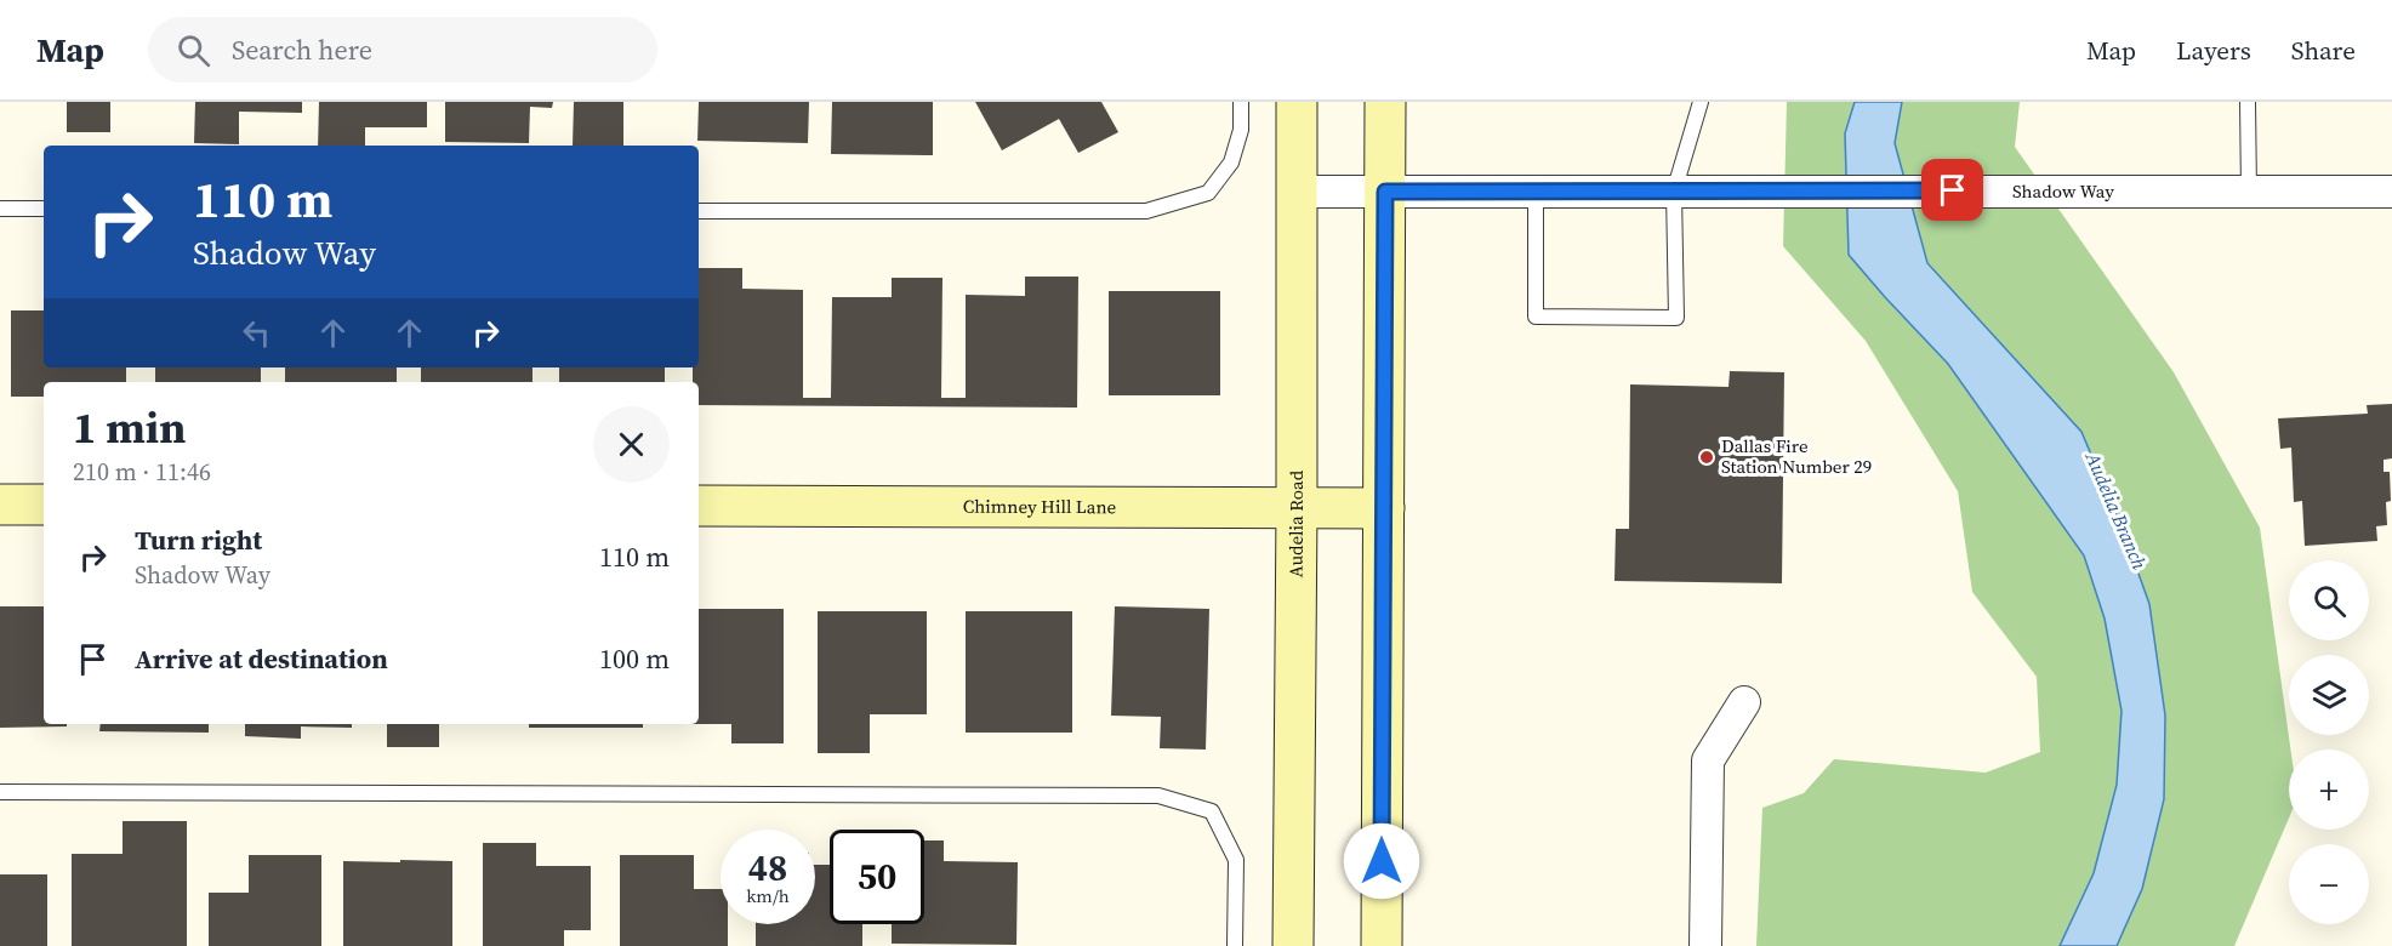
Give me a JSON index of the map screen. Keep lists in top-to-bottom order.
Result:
{
  "streets": {
    "main road": ["Chimney Hill Lane", "Audelia Road"],
    "street": ["Shadow Way"]
  },
  "crossings": [
    ["Shadow Way", "Audelia Road"],
    ["Chimney Hill Lane", "Audelia Road"]
  ],
  "water": ["Audelia Branch"],
  "places": ["Dallas Fire Station Number 29"],
  "page": {
    "header": "Map",
    "search": "Search here",
    "nav": ["Map", "Layers", "Share"],
    "turn": ["110 m", "Shadow Way"],
    "heading": ["1 min", "210 m · 11:46"],
    "list": [
      {
        "name": "Turn right",
        "note": "Shadow Way",
        "value": "110 m"
      },
      {
        "name": "Arrive at destination",
        "value": "100 m"
      }
    ],
    "map_buttons": ["+", "−"],
    "speed": "48 km/h",
    "limit": "50"
  }
}
